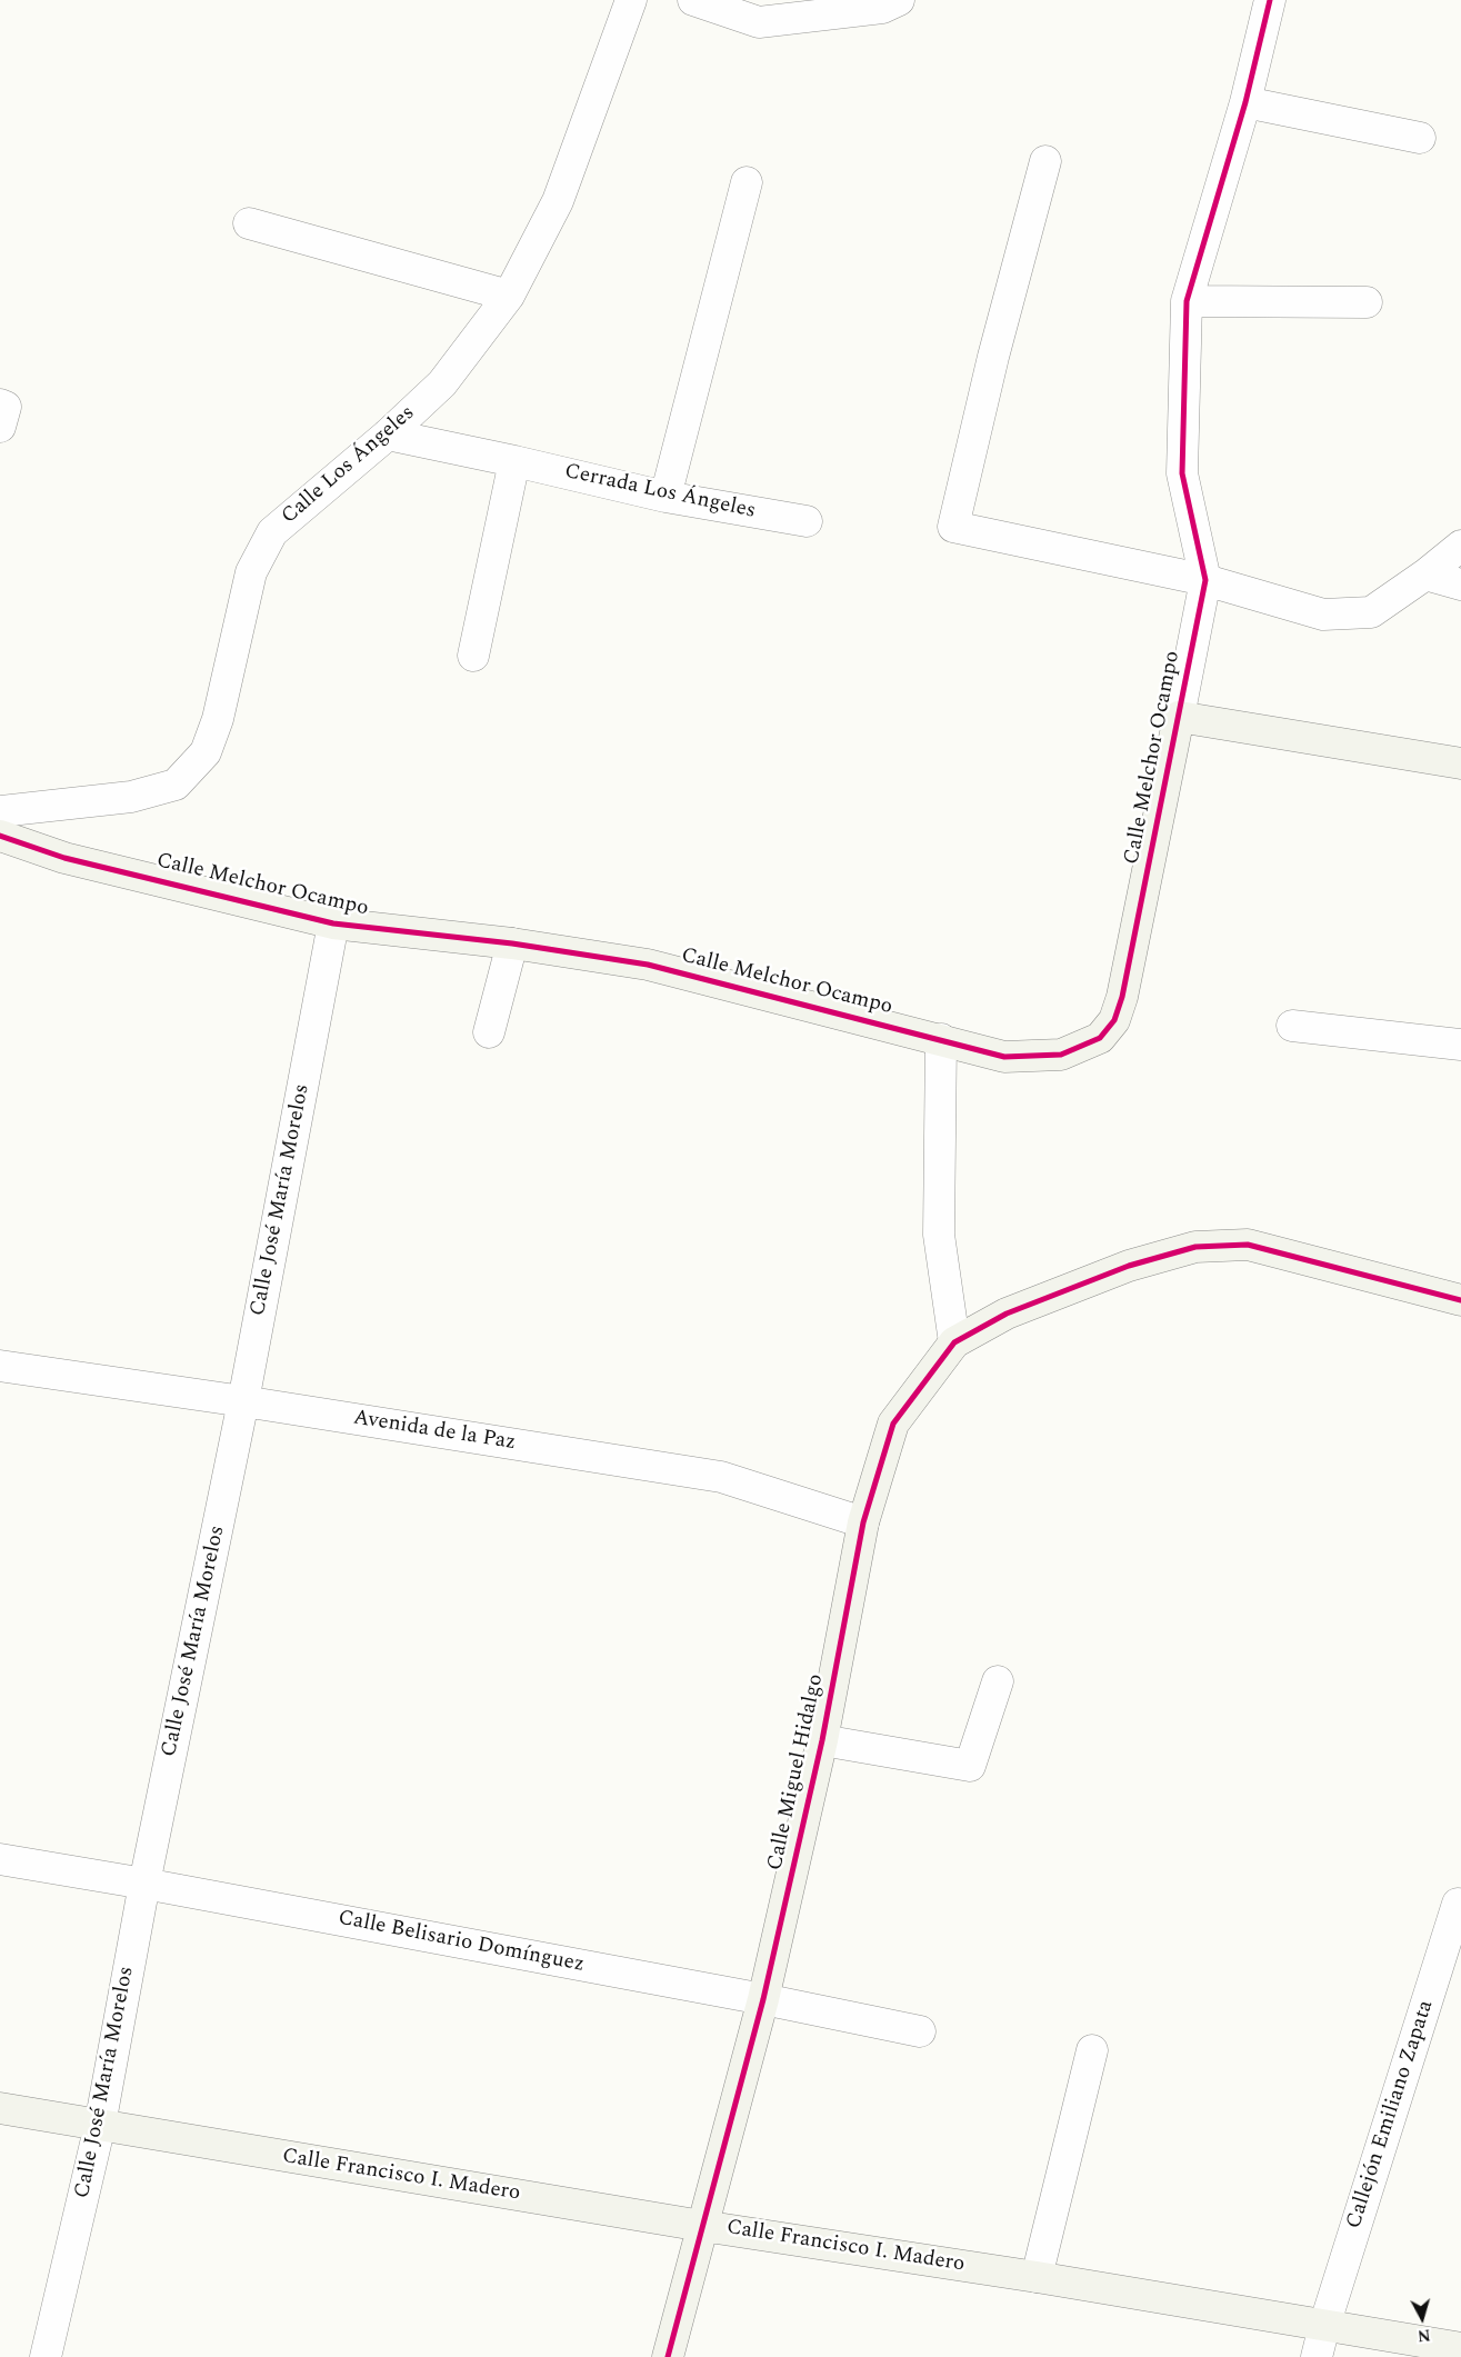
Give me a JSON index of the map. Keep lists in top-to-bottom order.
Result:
{
  "streets": {
    "street": [
      "Calle Los Ángeles",
      "Cerrada Los Ángeles",
      "Calle Melchor Ocampo",
      "Calle José María Morelos",
      "Avenida de la Paz",
      "Calle Miguel Hidalgo",
      "Calle Belisario Domínguez",
      "Callejón Emiliano Zapata",
      "Calle Francisco I. Madero"
    ]
  },
  "crossings": [
    ["Calle Los Ángeles", "Cerrada Los Ángeles"],
    ["Calle Melchor Ocampo", "Calle José María Morelos"],
    ["Calle José María Morelos", "Avenida de la Paz"],
    ["Calle José María Morelos", "Calle Belisario Domínguez"],
    ["Calle José María Morelos", "Calle Francisco I. Madero"],
    ["Avenida de la Paz", "Calle Miguel Hidalgo"],
    ["Calle Miguel Hidalgo", "Calle Belisario Domínguez"],
    ["Calle Miguel Hidalgo", "Calle Francisco I. Madero"],
    ["Callejón Emiliano Zapata", "Calle Francisco I. Madero"]
  ],
  "north": "bottom"
}
